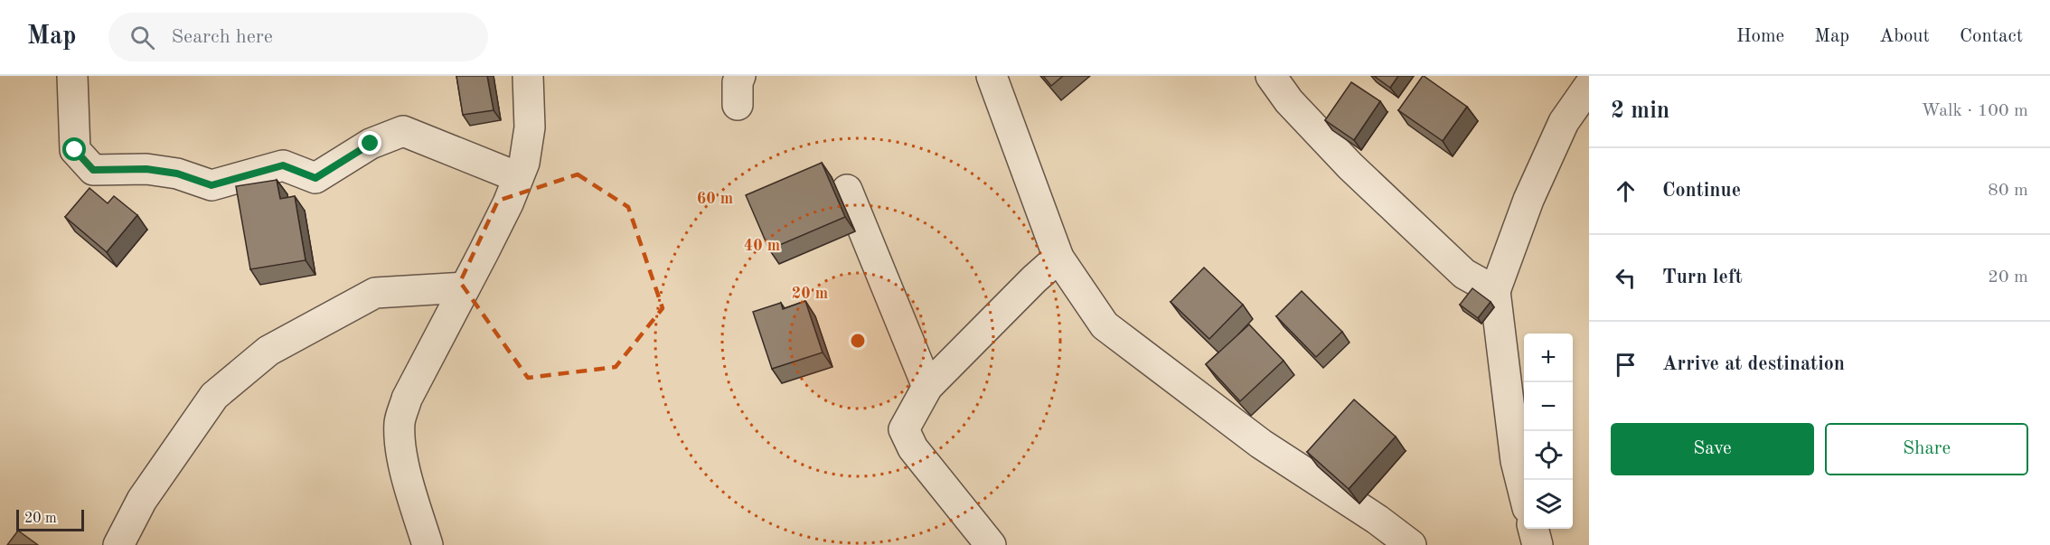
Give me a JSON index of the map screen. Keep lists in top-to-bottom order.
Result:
{
  "scale_bar": "20 m",
  "page": {
    "header": "Map",
    "search": "Search here",
    "nav": [
      "Home",
      "Map",
      "About",
      "Contact"
    ],
    "heading": ["2 min", "Walk · 100 m"],
    "list": [
      ["Continue", "80 m"],
      ["Turn left", "20 m"],
      "Arrive at destination"
    ],
    "map_buttons": ["+", "−"],
    "buttons": ["Save", "Share"],
    "scale": "20 m"
  },
  "rings": ["60 m", "40 m", "20 m"]
}
